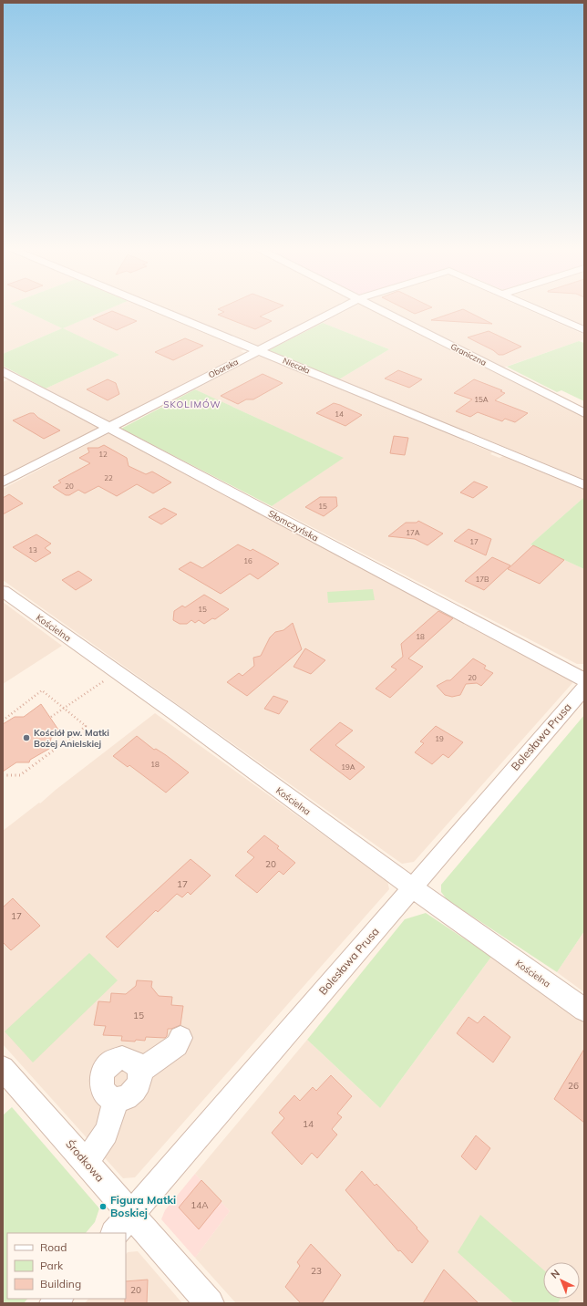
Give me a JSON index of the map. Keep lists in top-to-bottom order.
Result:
{
  "streets": {
    "street": [
      "Graniczna",
      "Niecała",
      "Oborska",
      "Słomczyńska",
      "Kościelna",
      "Bolesława Prusa",
      "Środkowa"
    ]
  },
  "crossings": [
    ["Niecała", "Oborska"],
    ["Oborska", "Słomczyńska"],
    ["Kościelna", "Bolesława Prusa"],
    ["Bolesława Prusa", "Środkowa"]
  ],
  "districts": ["SKOLIMÓW"],
  "places": ["Kościół pw. Matki Bożej Anielskiej", "Figura Matki Boskiej"],
  "house_numbers": [
    "15A",
    "14",
    "12",
    "22",
    "20",
    "15",
    "17A",
    "17",
    "13",
    "16",
    "17B",
    "15",
    "18",
    "20",
    "19",
    "18",
    "19A",
    "20",
    "17",
    "17",
    "15",
    "26",
    "14",
    "14A",
    "23",
    "20"
  ],
  "legend": ["Road", "Park", "Building"],
  "north": "top left"
}
